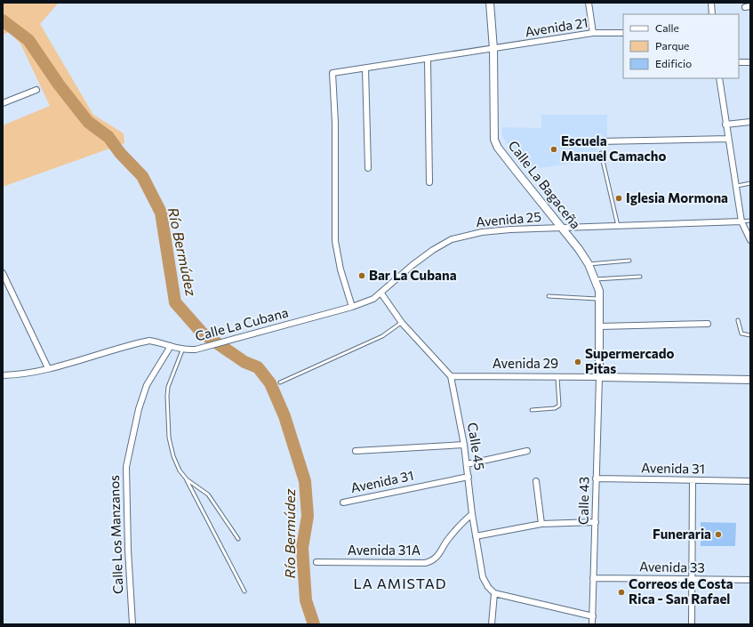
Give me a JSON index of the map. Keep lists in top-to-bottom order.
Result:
{
  "streets": {
    "street": [
      "Avenida 21",
      "Calle La Bagaceña",
      "Avenida 25",
      "Calle La Cubana",
      "Avenida 29",
      "Calle 45",
      "Avenida 31",
      "Calle 43",
      "Calle Los Manzanos",
      "Avenida 31A",
      "Avenida 33"
    ]
  },
  "crossings": [
    ["Avenida 21", "Calle La Bagaceña"],
    ["Avenida 21", "Calle La Cubana"],
    ["Calle La Bagaceña", "Avenida 25"],
    ["Calle La Bagaceña", "Avenida 29"],
    ["Calle La Bagaceña", "Calle 43"],
    ["Avenida 25", "Calle La Cubana"],
    ["Calle La Cubana", "Calle Los Manzanos"],
    ["Avenida 29", "Calle 45"],
    ["Avenida 29", "Calle 43"],
    ["Calle 45", "Avenida 31"],
    ["Calle 45", "Avenida 31A"],
    ["Avenida 31", "Calle 43"],
    ["Calle 43", "Avenida 33"]
  ],
  "districts": ["LA AMISTAD"],
  "water": ["Río Bermúdez"],
  "places": [
    "Escuela Manuel Camacho",
    "Iglesia Mormona",
    "Bar La Cubana",
    "Supermercado Pitas",
    "Funeraria",
    "Correos de Costa Rica - San Rafael"
  ],
  "legend": ["Calle", "Parque", "Edificio"]
}
